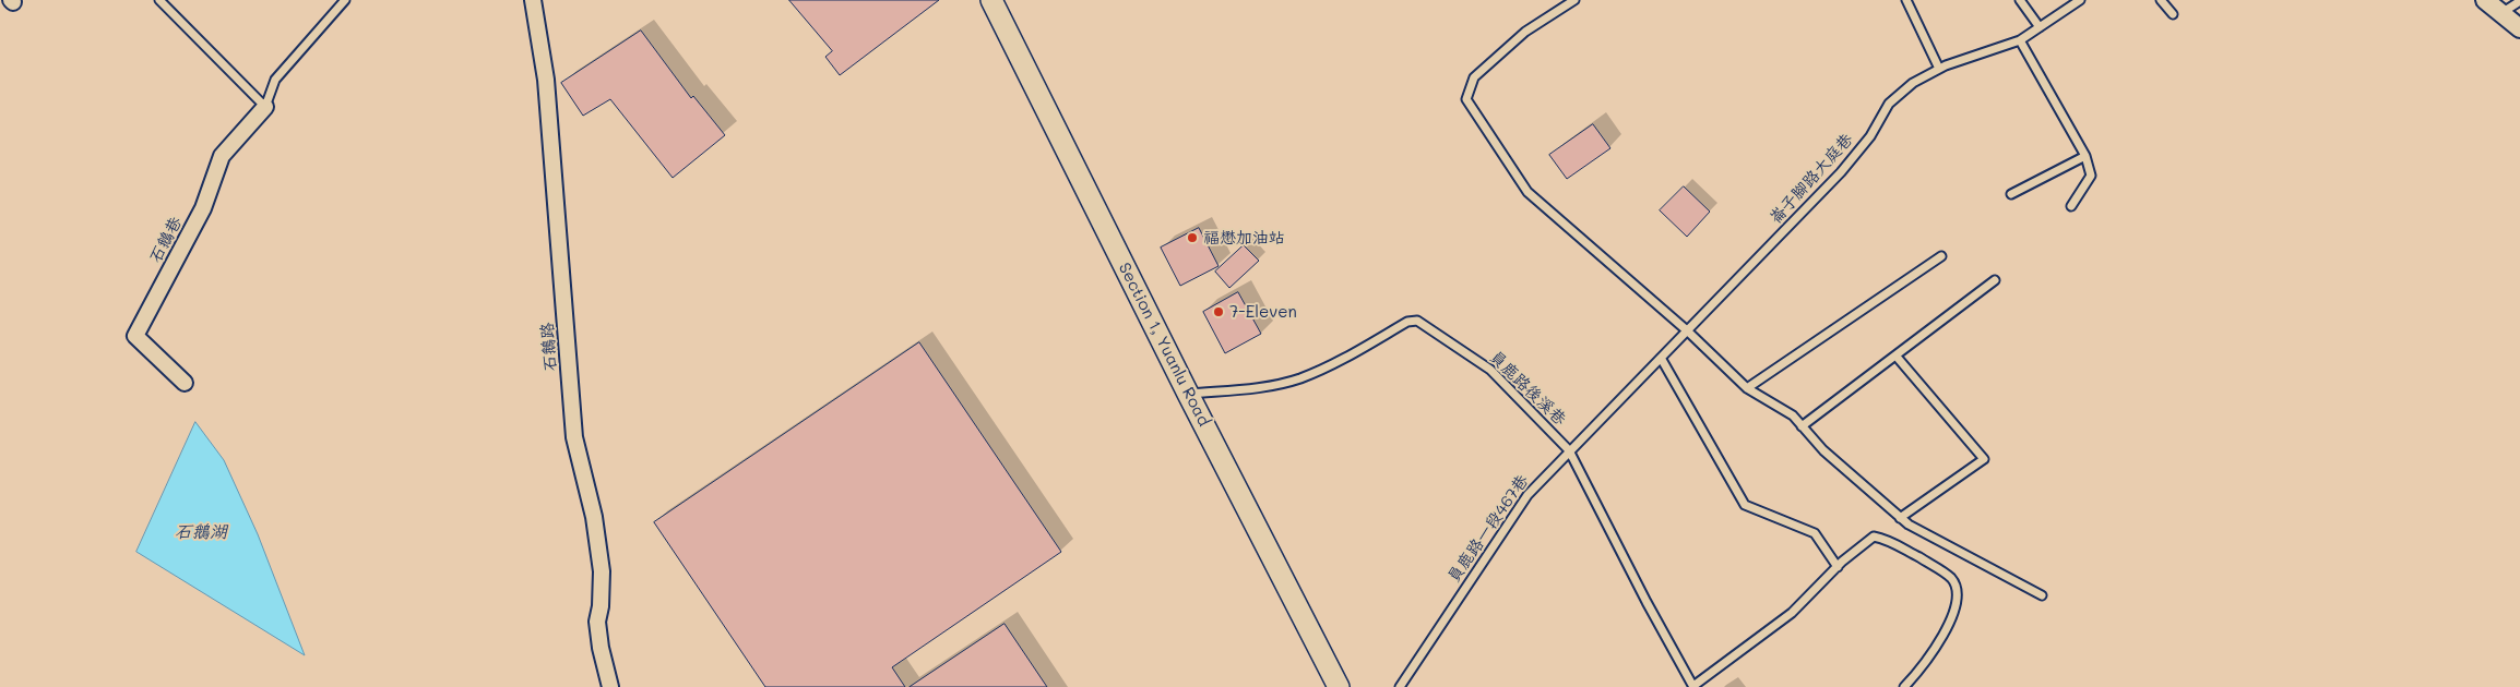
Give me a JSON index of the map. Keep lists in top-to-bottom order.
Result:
{
  "streets": {
    "main road": ["Section 1, Yuanlu Road"],
    "street": ["石鵝巷", "石鵝路"],
    "lane": ["崙子腳路大庭巷", "員鹿路後溪巷", "員鹿路一段467巷"]
  },
  "crossings": [
    ["崙子腳路大庭巷", "員鹿路一段467巷"],
    ["Section 1, Yuanlu Road", "員鹿路後溪巷"],
    ["員鹿路後溪巷", "員鹿路一段467巷"]
  ],
  "water": ["石鵝湖"],
  "places": ["福懋加油站", "7-Eleven"]
}
